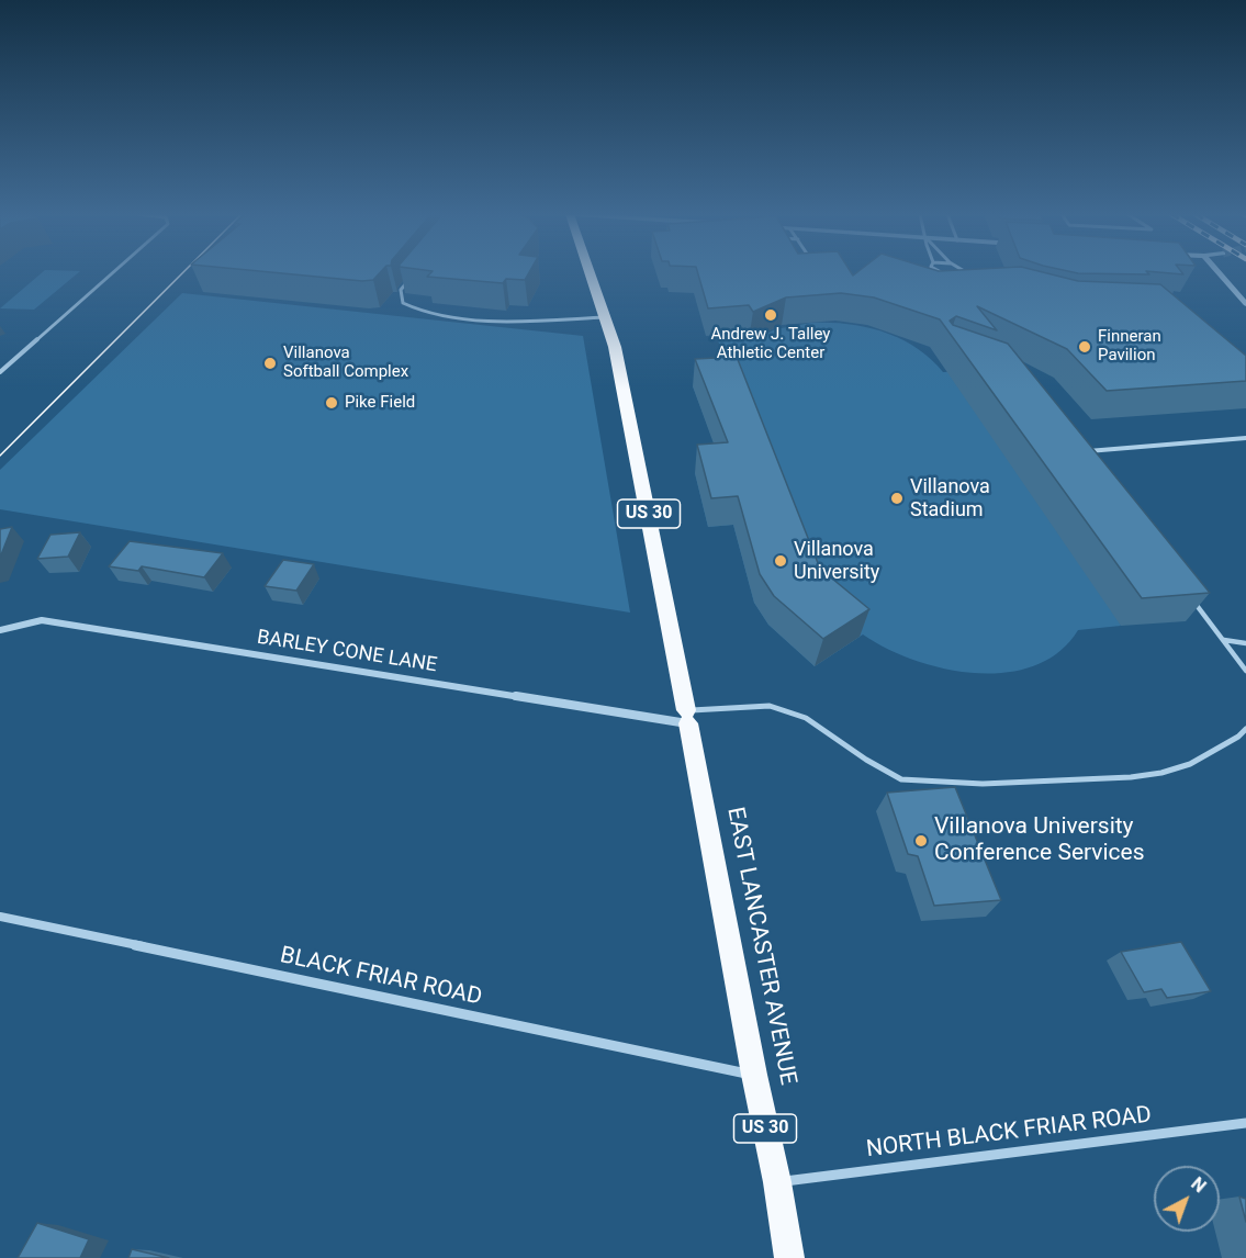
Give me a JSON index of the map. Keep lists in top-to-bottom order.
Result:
{
  "streets": {
    "highway": ["US 30", "EAST LANCASTER AVENUE"],
    "street": ["BARLEY CONE LANE", "BLACK FRIAR ROAD", "NORTH BLACK FRIAR ROAD"]
  },
  "crossings": [
    ["BARLEY CONE LANE", "EAST LANCASTER AVENUE"],
    ["EAST LANCASTER AVENUE", "BLACK FRIAR ROAD"],
    ["EAST LANCASTER AVENUE", "NORTH BLACK FRIAR ROAD"]
  ],
  "places": [
    "Andrew J. Talley Athletic Center",
    "Finneran Pavilion",
    "Villanova Softball Complex",
    "Pike Field",
    "Villanova Stadium",
    "Villanova University",
    "Villanova University Conference Services"
  ],
  "north": "top right"
}
